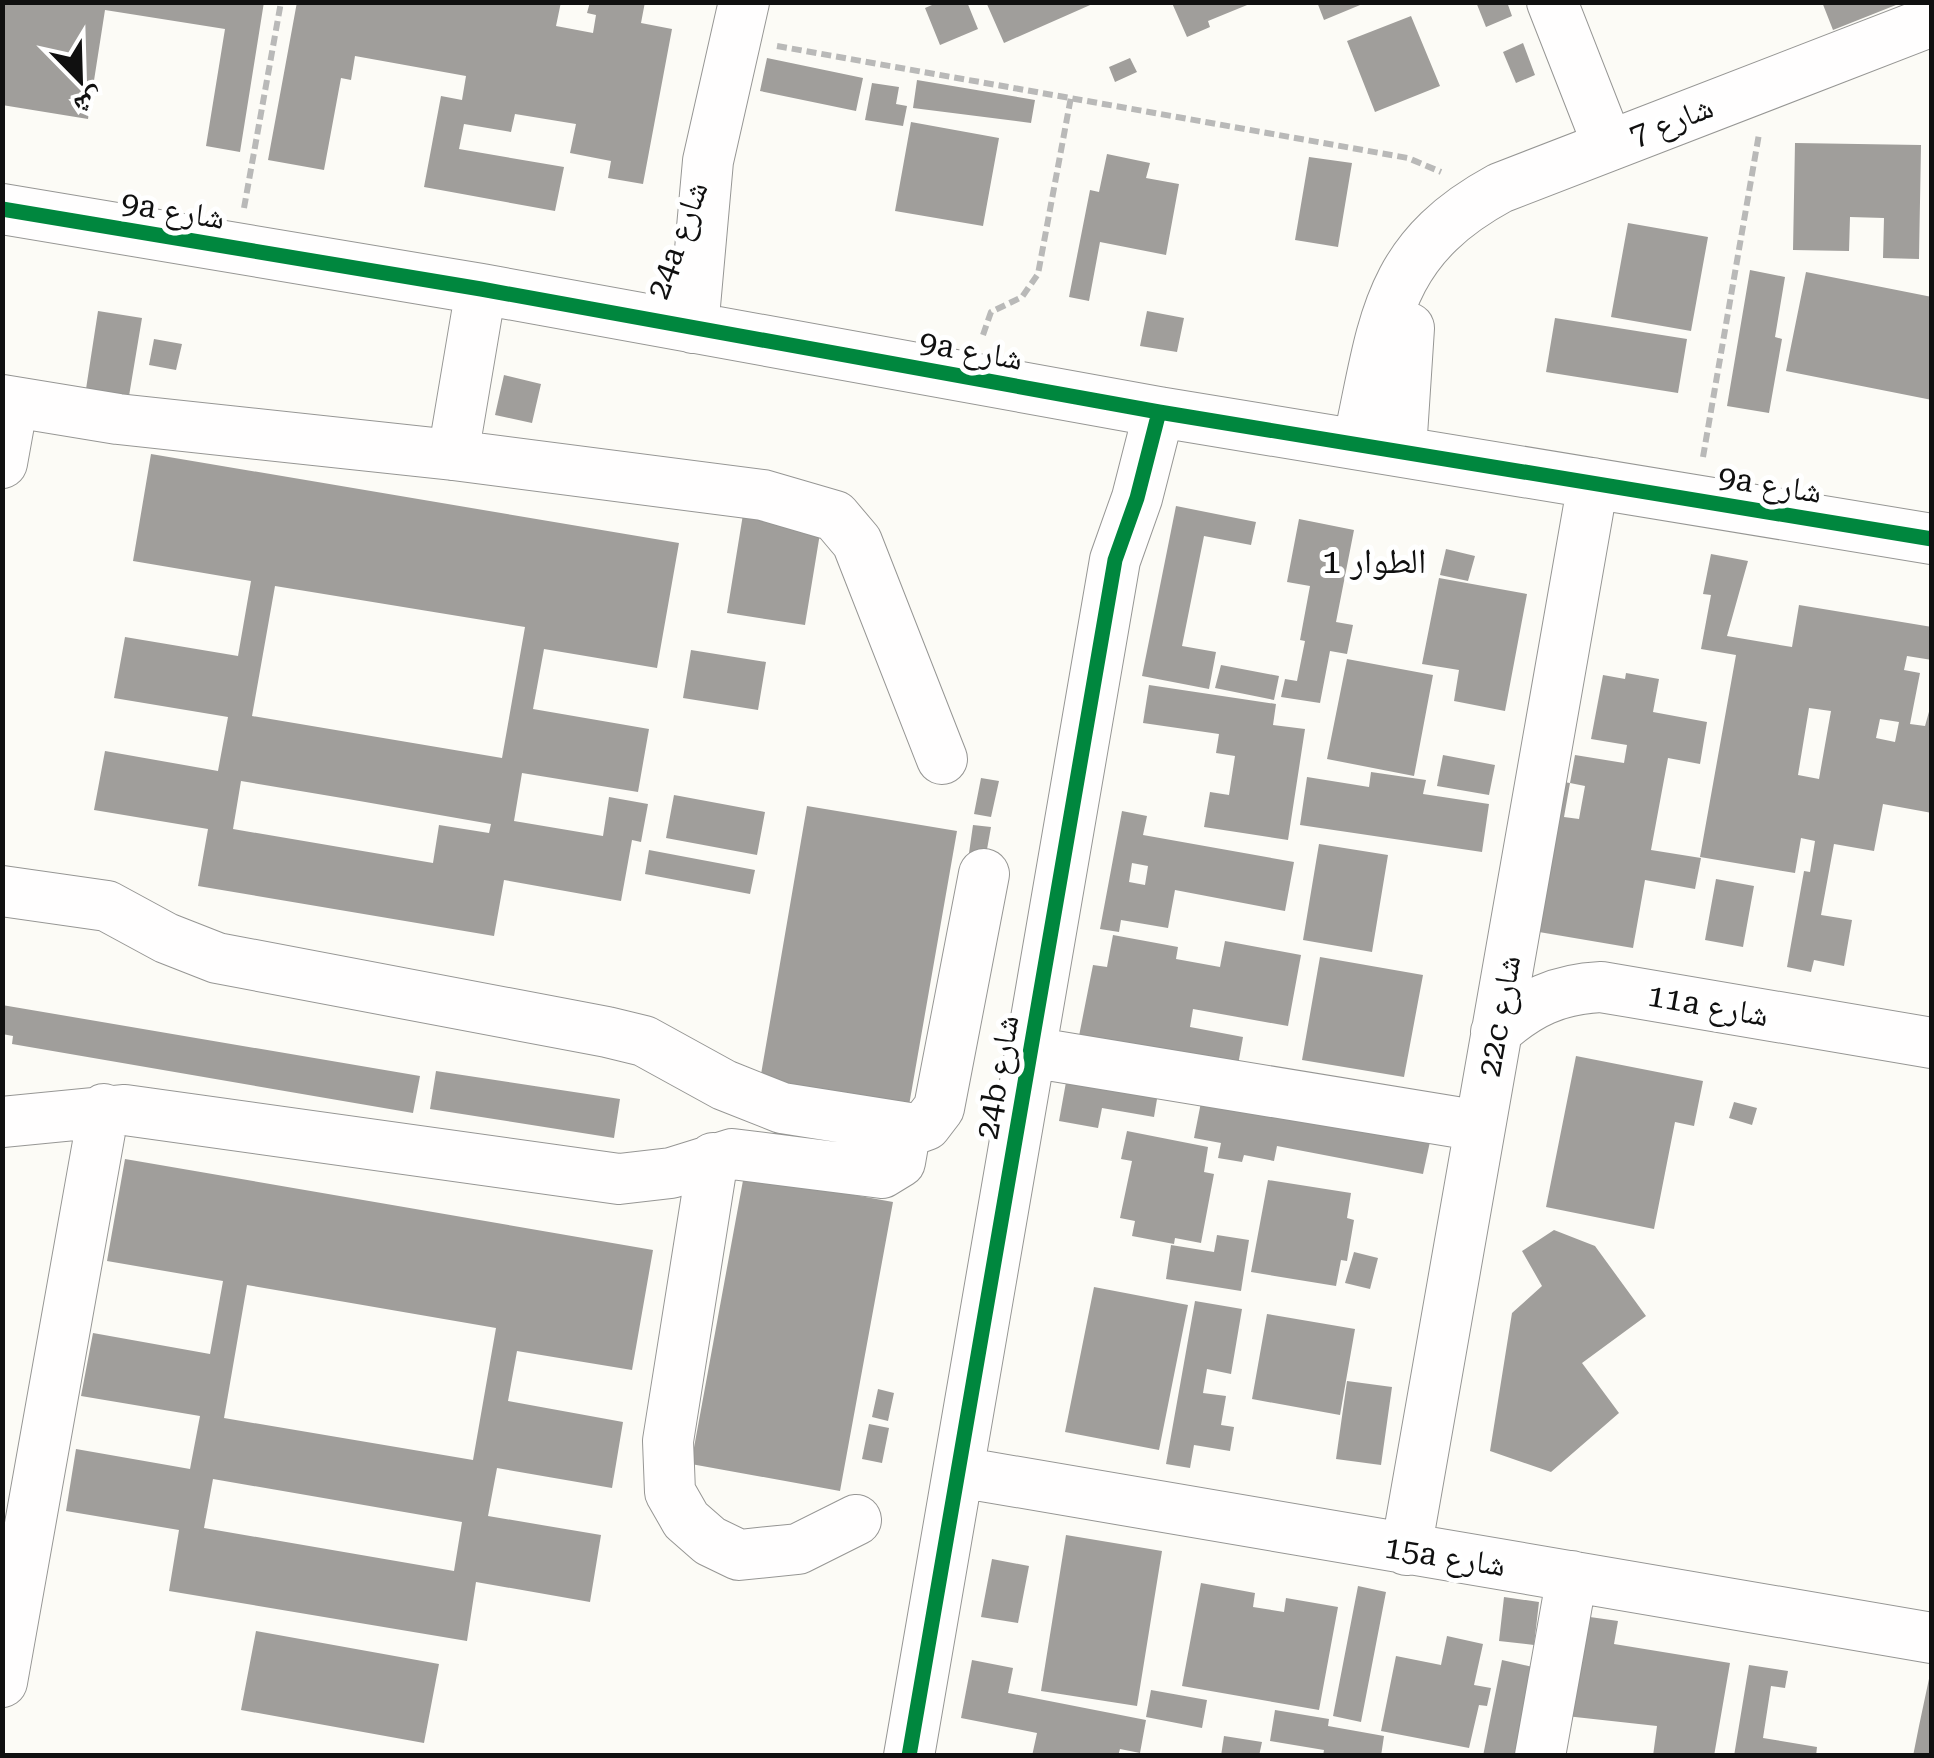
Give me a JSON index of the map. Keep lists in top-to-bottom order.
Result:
{
  "streets": {
    "street": [
      "شارع 7",
      "9a شارع",
      "24a شارع",
      "11a شارع",
      "22c شارع",
      "24b شارع",
      "15a شارع"
    ]
  },
  "crossings": [
    ["شارع 7", "9a شارع"],
    ["9a شارع", "24a شارع"],
    ["9a شارع", "22c شارع"],
    ["9a شارع", "24b شارع"],
    ["11a شارع", "22c شارع"],
    ["22c شارع", "15a شارع"],
    ["24b شارع", "15a شارع"]
  ],
  "districts": ["الطوار 1"],
  "north": "bottom right"
}
